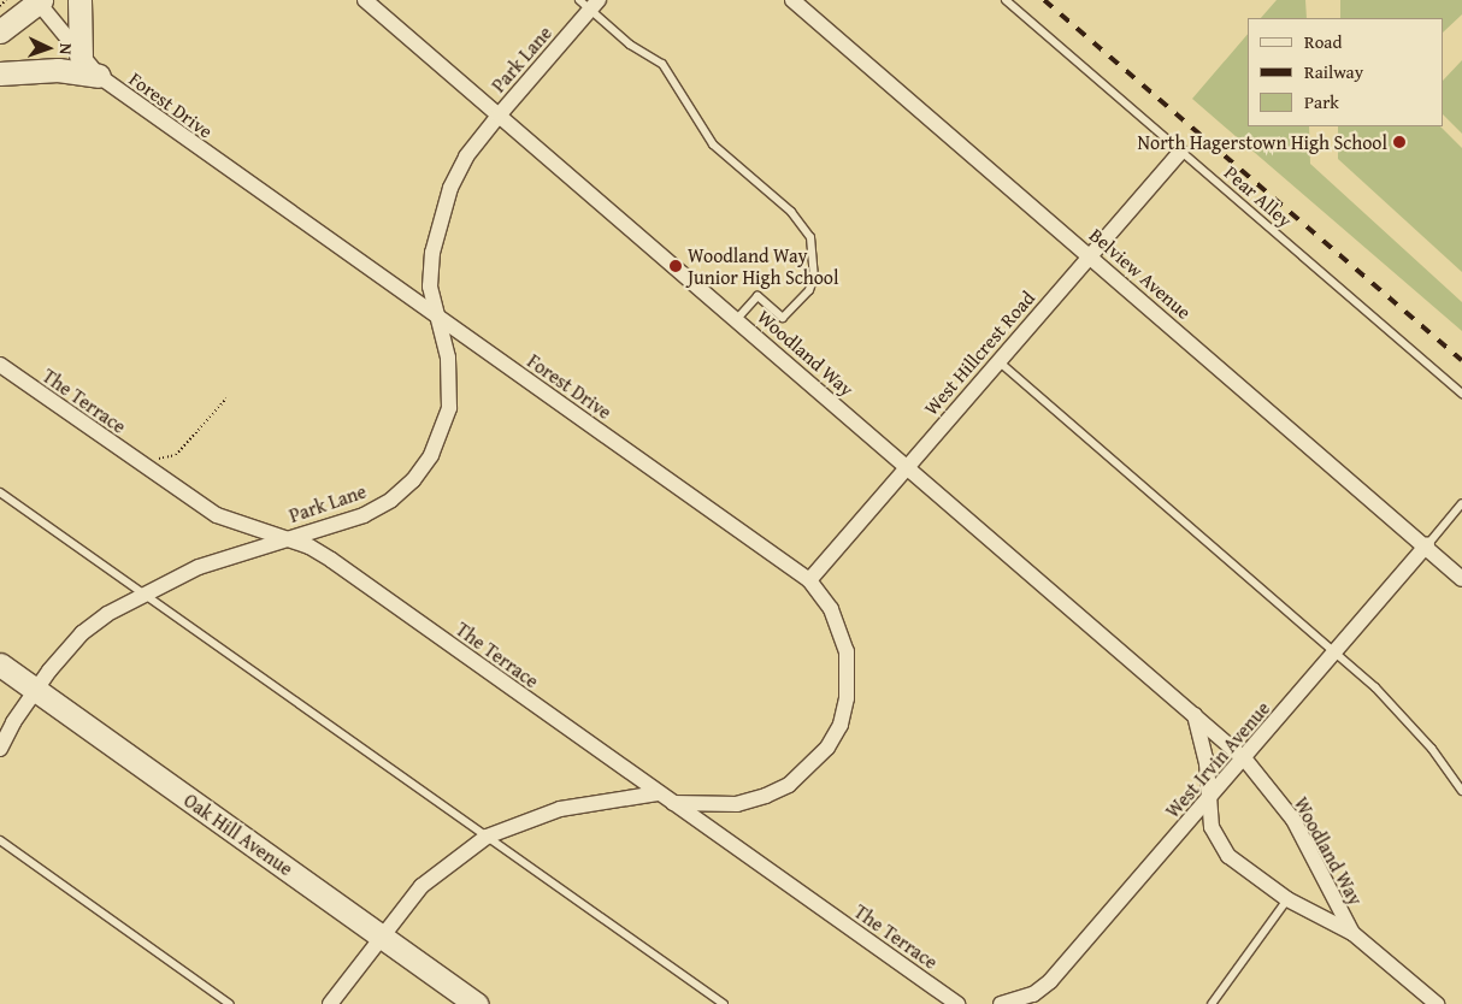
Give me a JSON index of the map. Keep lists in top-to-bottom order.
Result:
{
  "streets": {
    "street": [
      "Park Lane",
      "Forest Drive",
      "Belview Avenue",
      "Woodland Way",
      "West Hillcrest Road",
      "The Terrace",
      "West Irvin Avenue",
      "Oak Hill Avenue"
    ],
    "lane": ["Pear Alley"]
  },
  "crossings": [
    ["Park Lane", "Forest Drive"],
    ["Park Lane", "Woodland Way"],
    ["Park Lane", "The Terrace"],
    ["Park Lane", "Oak Hill Avenue"],
    ["Forest Drive", "West Hillcrest Road"],
    ["Forest Drive", "The Terrace"],
    ["Pear Alley", "West Hillcrest Road"],
    ["Belview Avenue", "West Hillcrest Road"],
    ["Belview Avenue", "West Irvin Avenue"],
    ["Woodland Way", "West Hillcrest Road"],
    ["Woodland Way", "West Irvin Avenue"]
  ],
  "places": ["North Hagerstown High School", "Woodland Way Junior High School"],
  "legend": ["Road", "Railway", "Park"],
  "north": "right"
}
